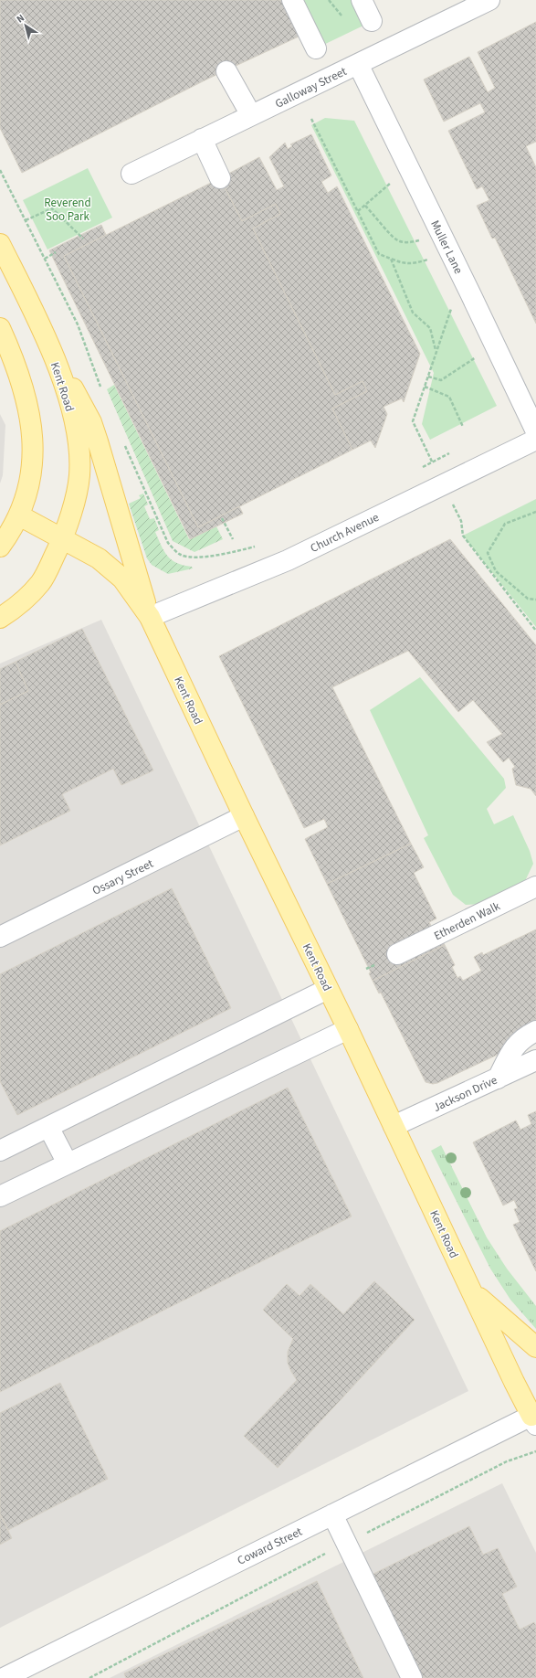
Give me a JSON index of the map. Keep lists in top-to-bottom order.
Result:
{
  "streets": {
    "main road": ["Kent Road"],
    "street": [
      "Galloway Street",
      "Muller Lane",
      "Church Avenue",
      "Ossary Street",
      "Etherden Walk",
      "Jackson Drive",
      "Coward Street"
    ]
  },
  "crossings": [
    ["Galloway Street", "Muller Lane"],
    ["Kent Road", "Church Avenue"],
    ["Kent Road", "Ossary Street"],
    ["Kent Road", "Jackson Drive"],
    ["Kent Road", "Coward Street"]
  ],
  "parks": ["Reverend Soo Park"],
  "north": "top left"
}
